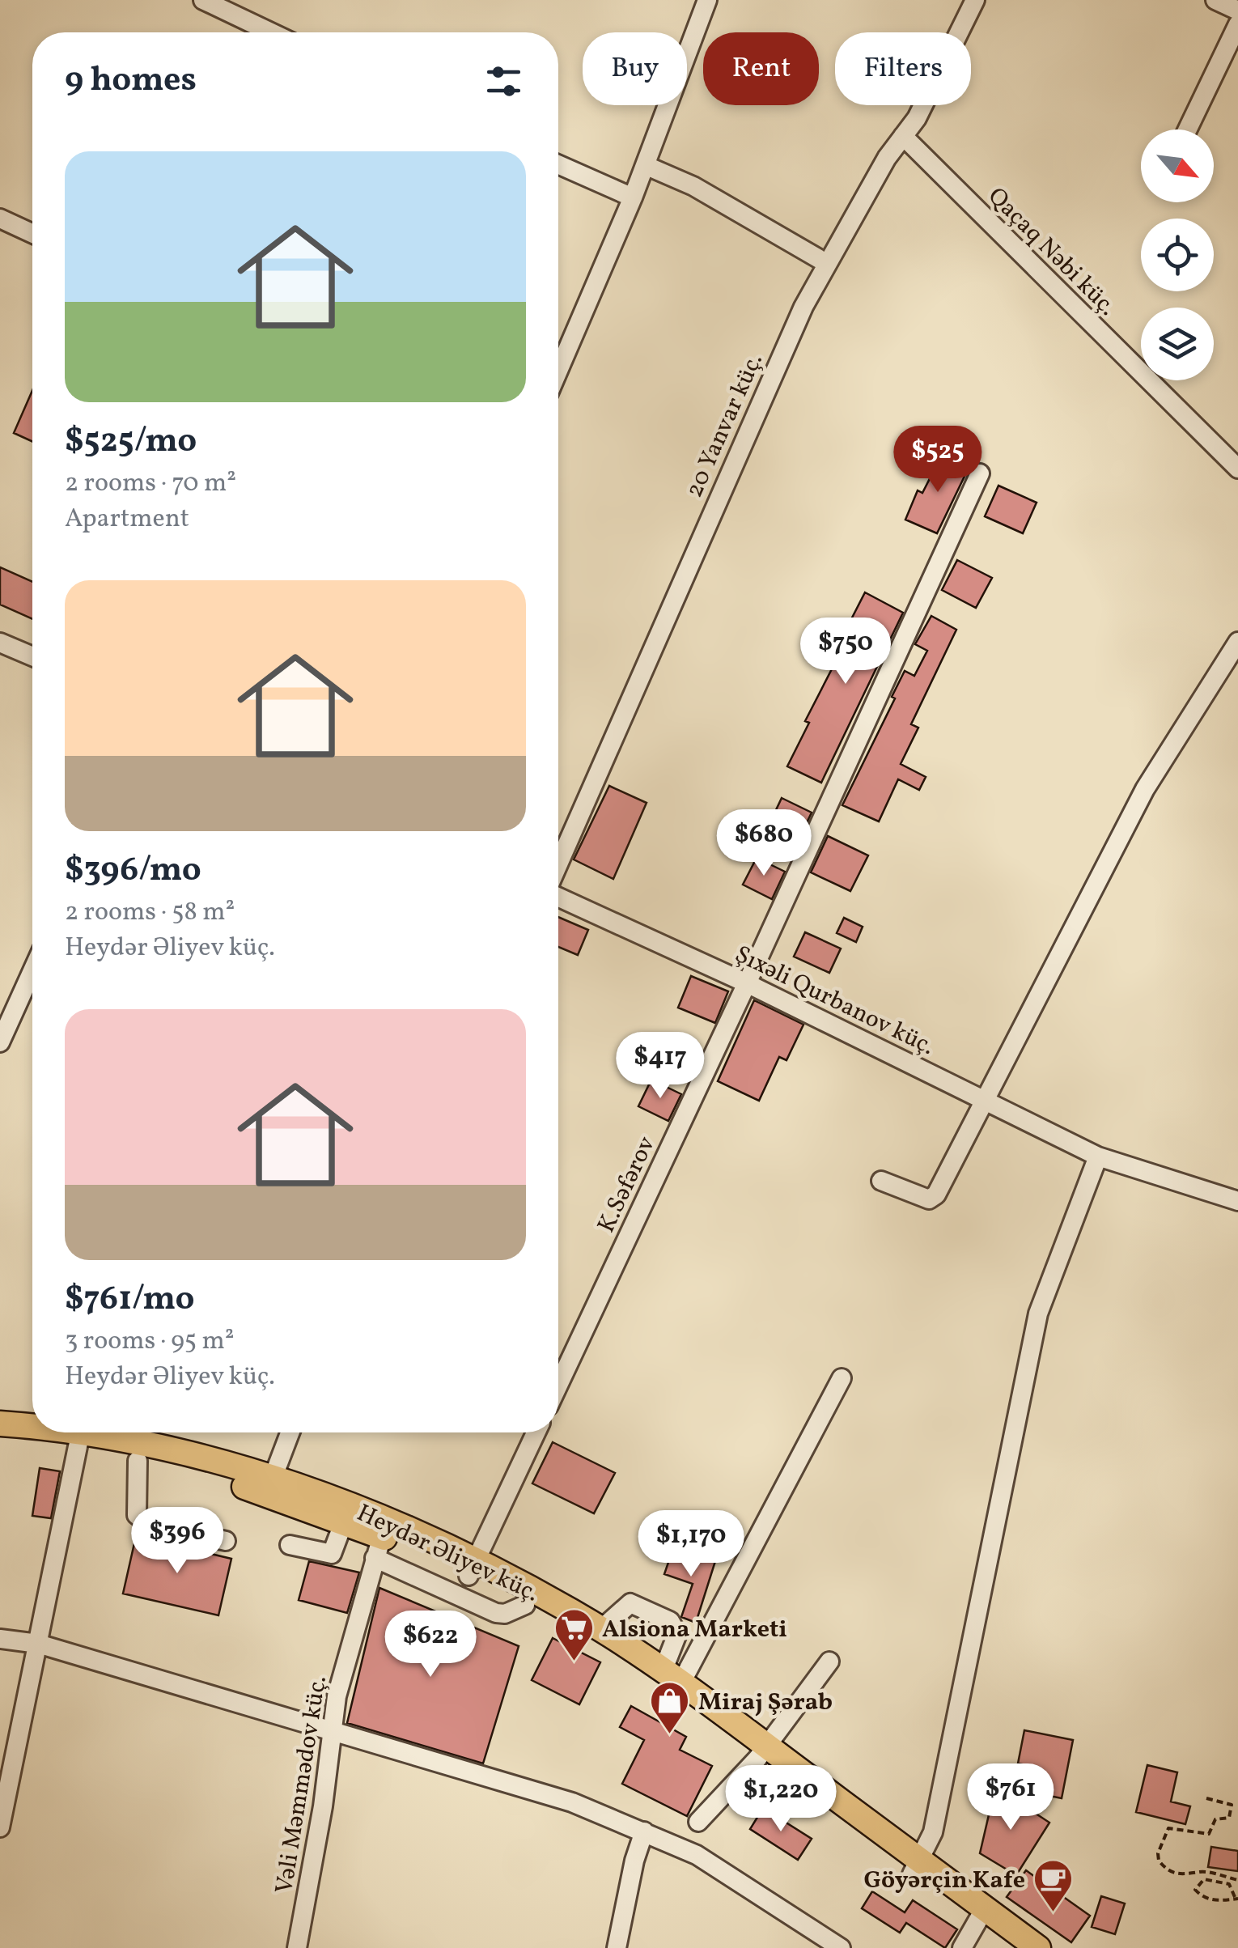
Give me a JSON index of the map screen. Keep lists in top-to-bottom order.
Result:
{
  "streets": {
    "main road": ["Heydər Əliyev küç."],
    "street": [
      "Qaçaq Nəbi küç.",
      "20 Yanvar küç.",
      "Şıxəli Qurbanov küç.",
      "K.Səfərov",
      "Vəli Məmmədov küç."
    ]
  },
  "crossings": [
    ["Qaçaq Nəbi küç.", "20 Yanvar küç."],
    ["Şıxəli Qurbanov küç.", "K.Səfərov"],
    ["Heydər Əliyev küç.", "Vəli Məmmədov küç."]
  ],
  "places": {
    "supermarket": ["Alsiona Marketi"],
    "shop": ["Miraj Şərab"],
    "cafe": ["Göyərçin Kafe"]
  },
  "north": "bottom right",
  "page": {
    "chip": ["Buy", "Rent", "Filters"],
    "heading": "9 homes",
    "list": [
      {
        "name": "$525/mo",
        "note": "2 rooms · 70 m² · Apartment"
      },
      {
        "name": "$396/mo",
        "note": "2 rooms · 58 m² · Heydər Əliyev küç."
      },
      {
        "name": "$761/mo",
        "note": "3 rooms · 95 m² · Heydər Əliyev küç."
      }
    ],
    "price": [
      "$525",
      "$750",
      "$680",
      "$417",
      "$396",
      "$1,170",
      "$622",
      "$761",
      "$1,220"
    ]
  }
}
